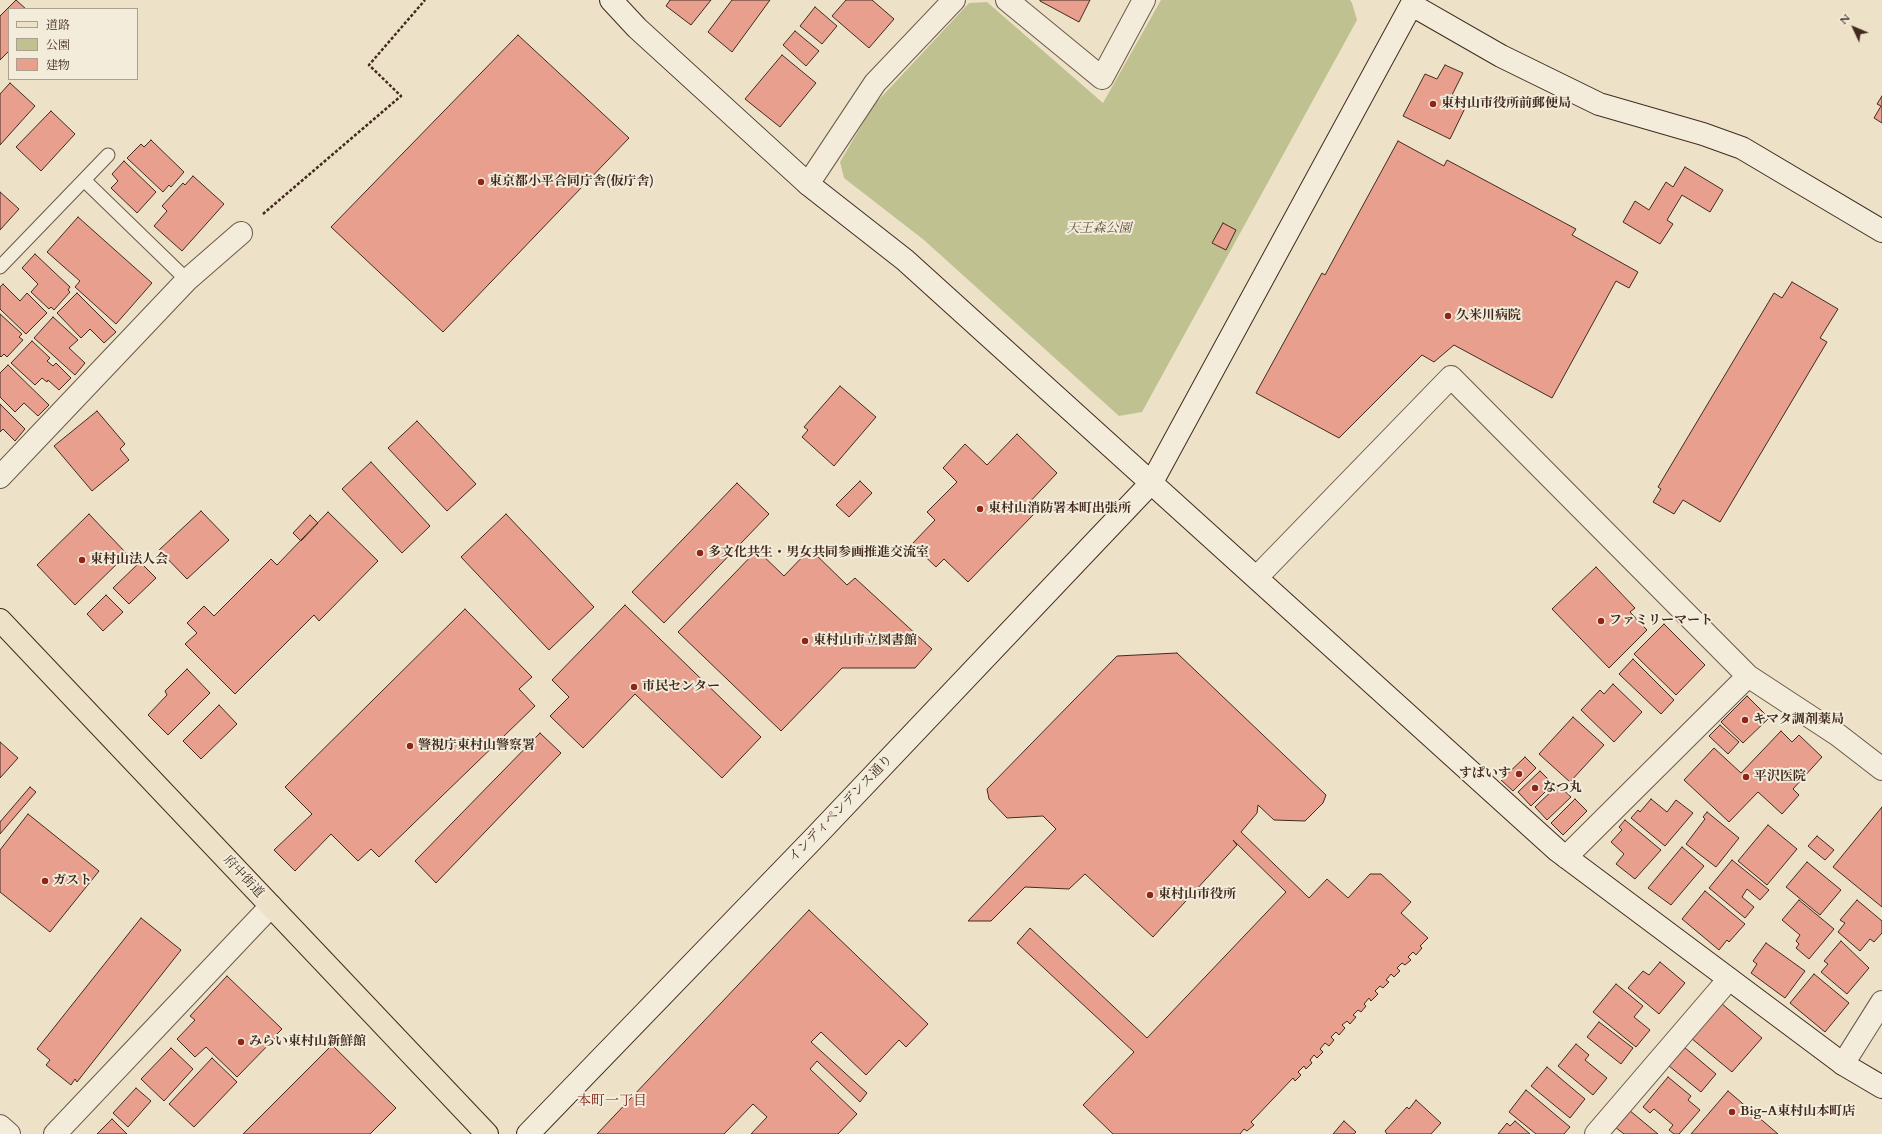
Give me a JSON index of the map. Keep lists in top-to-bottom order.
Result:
{
  "streets": {
    "main road": ["府中街道"],
    "street": ["インディペンデンス通り"]
  },
  "districts": ["本町一丁目"],
  "parks": ["天王森公園"],
  "places": [
    "東村山市役所前郵便局",
    "東京都小平合同庁舎(仮庁舎)",
    "久米川病院",
    "東村山消防署本町出張所",
    "多文化共生・男女共同参画推進交流室",
    "東村山法人会",
    "ファミリーマート",
    "東村山市立図書館",
    "市民センター",
    "キマタ調剤薬局",
    "警視庁東村山警察署",
    "すぱいす",
    "平沢医院",
    "なつ丸",
    "ガスト",
    "東村山市役所",
    "みらい東村山新鮮館",
    "Big-A東村山本町店"
  ],
  "legend": ["道路", "公園", "建物"],
  "north": "top left"
}
